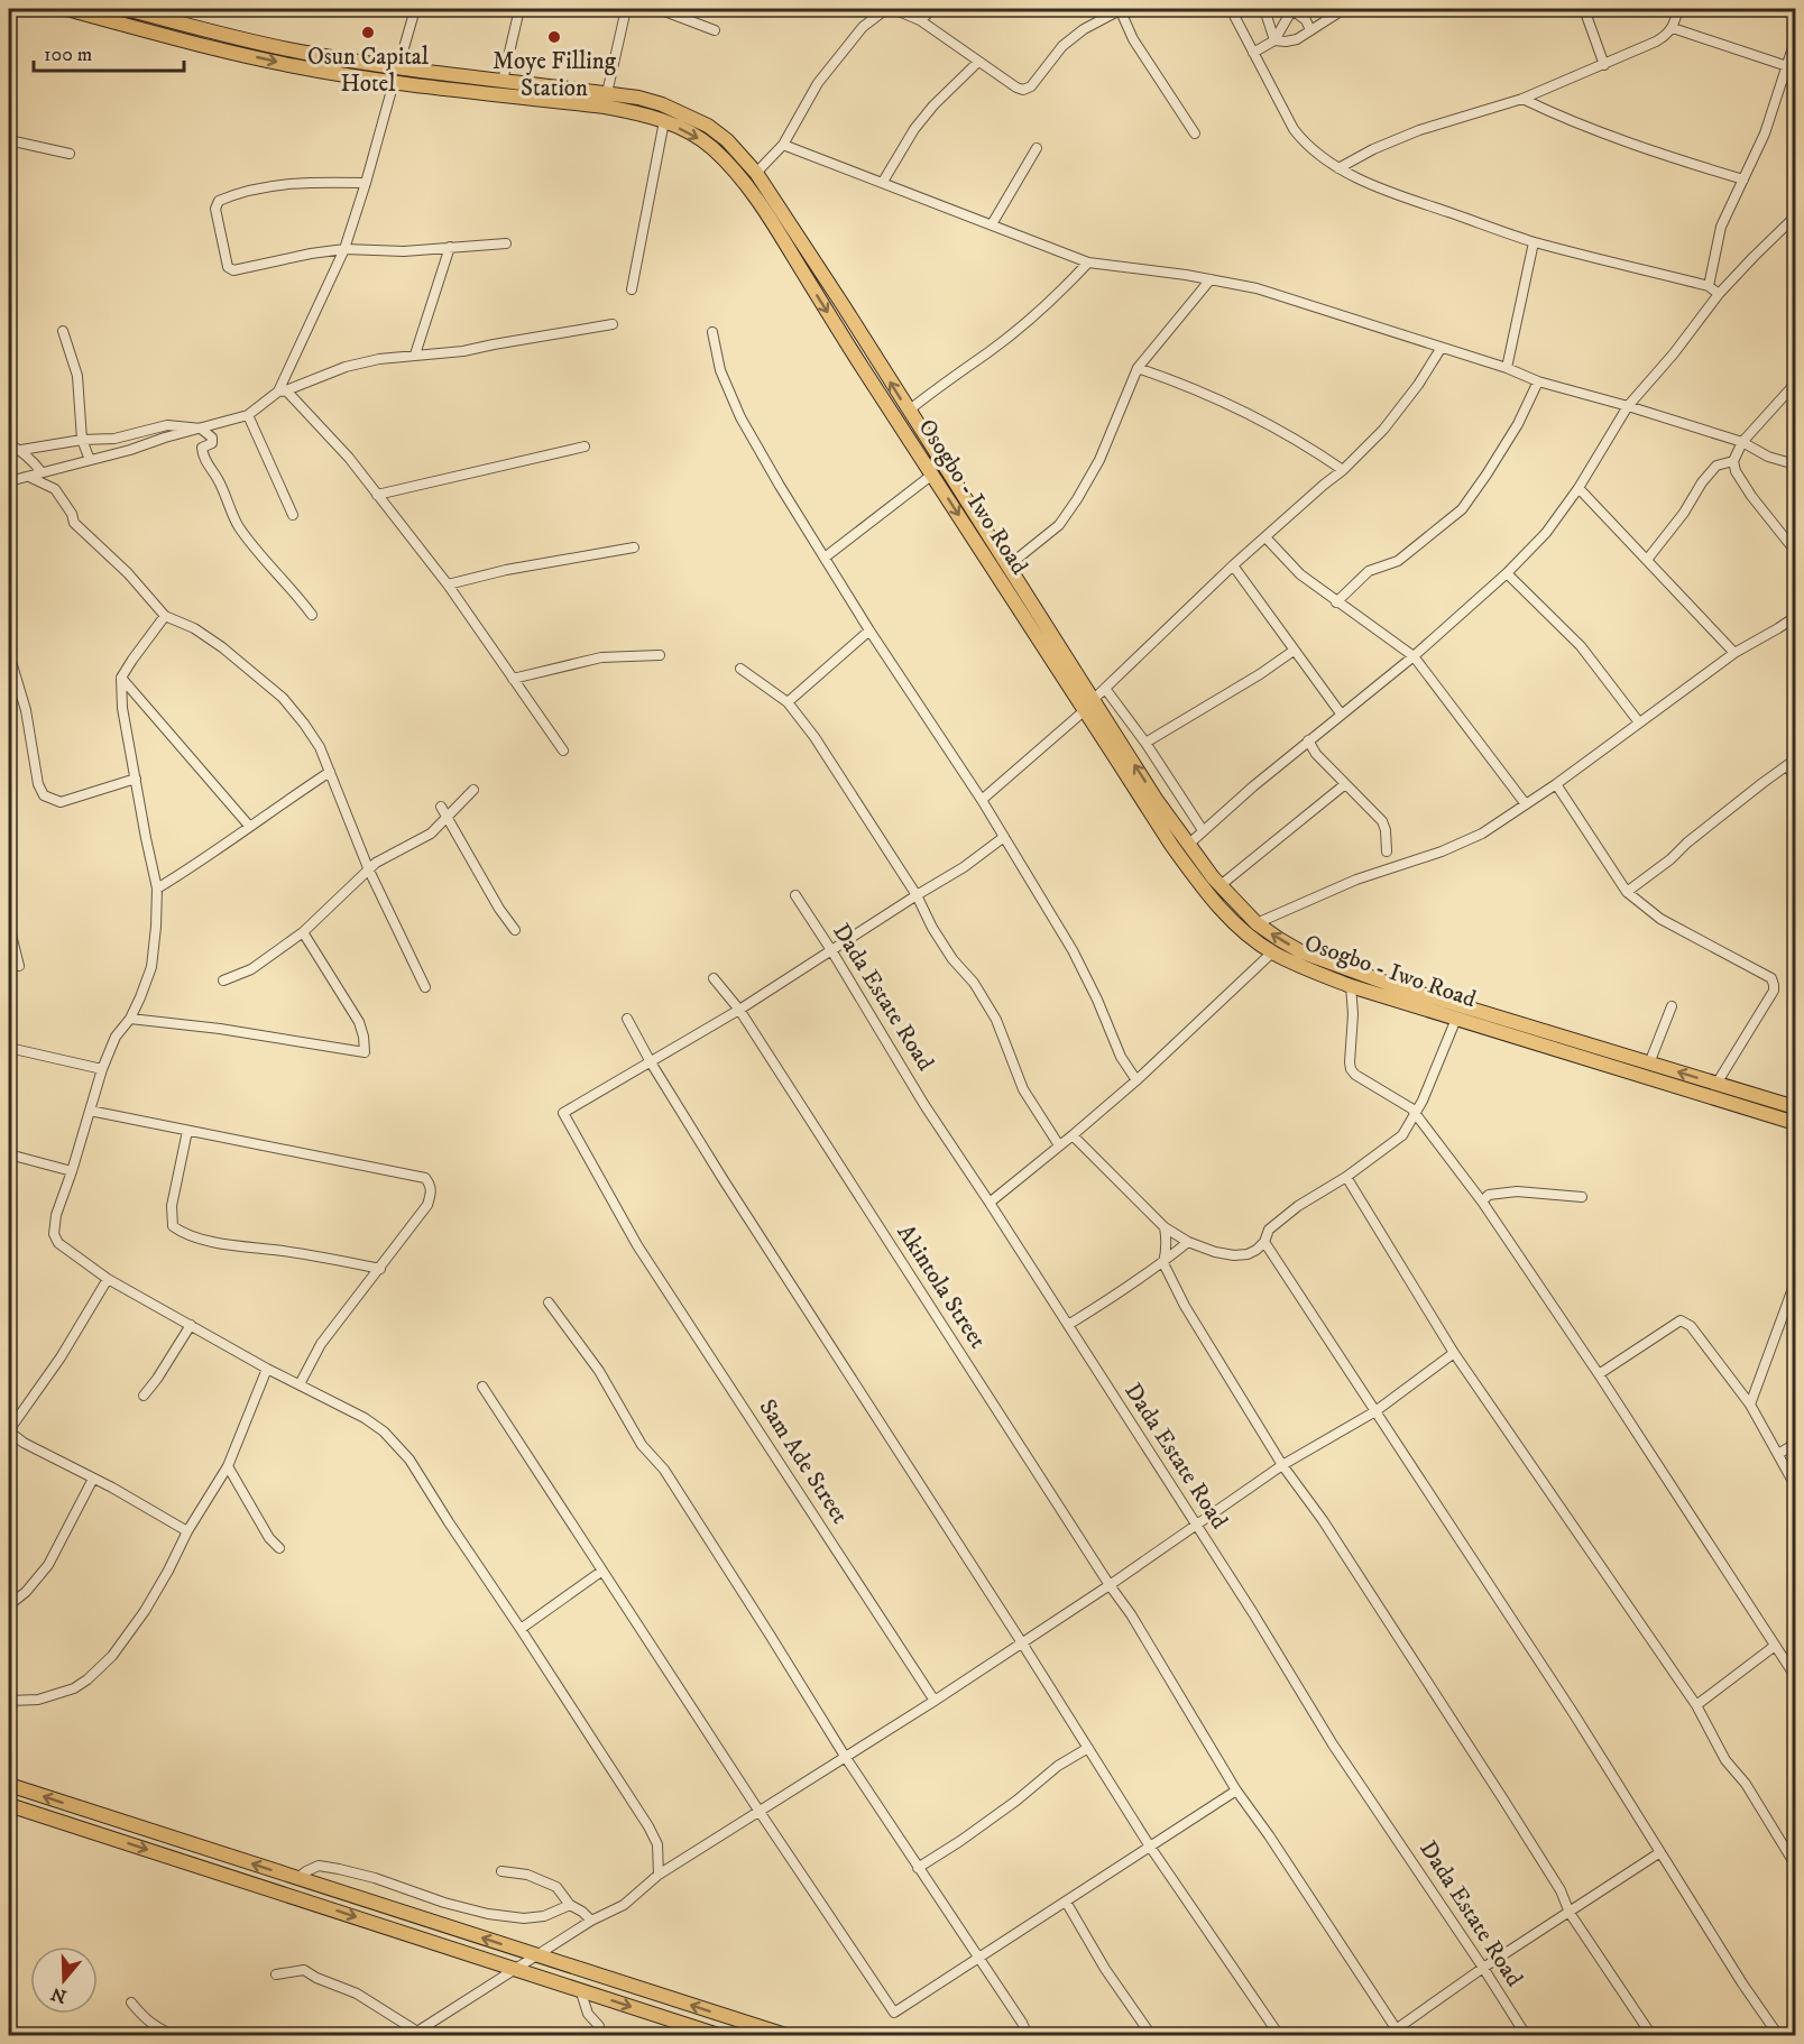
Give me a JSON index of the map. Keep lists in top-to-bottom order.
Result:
{
  "streets": {
    "main road": ["Osogbo - Iwo Road"],
    "street": ["Dada Estate Road", "Akintola Street", "Sam Ade Street"]
  },
  "places": ["Osun Capital Hotel", "Moye Filling Station"],
  "scale_bar": "100 m",
  "north": "bottom"
}
